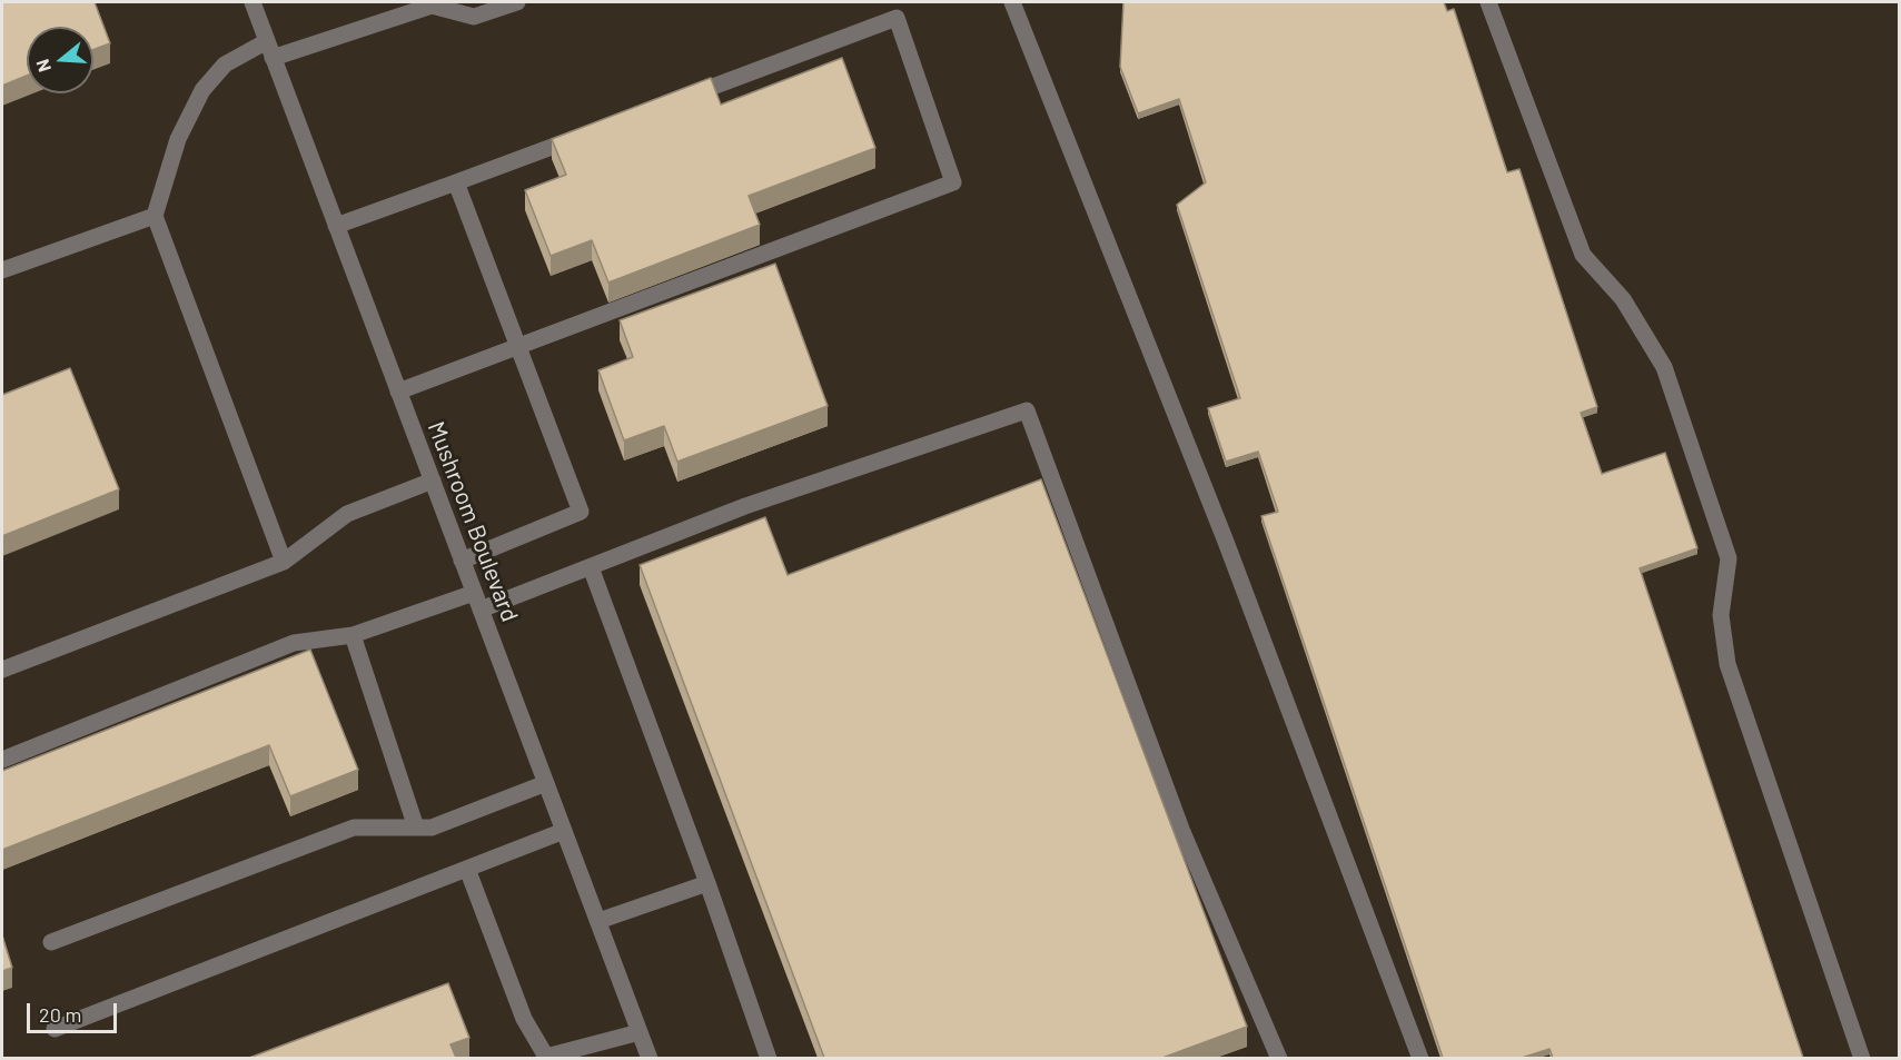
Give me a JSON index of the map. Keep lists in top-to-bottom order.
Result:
{
  "streets": {
    "street": ["Mushroom Boulevard"]
  },
  "scale_bar": "20 m",
  "north": "left"
}
